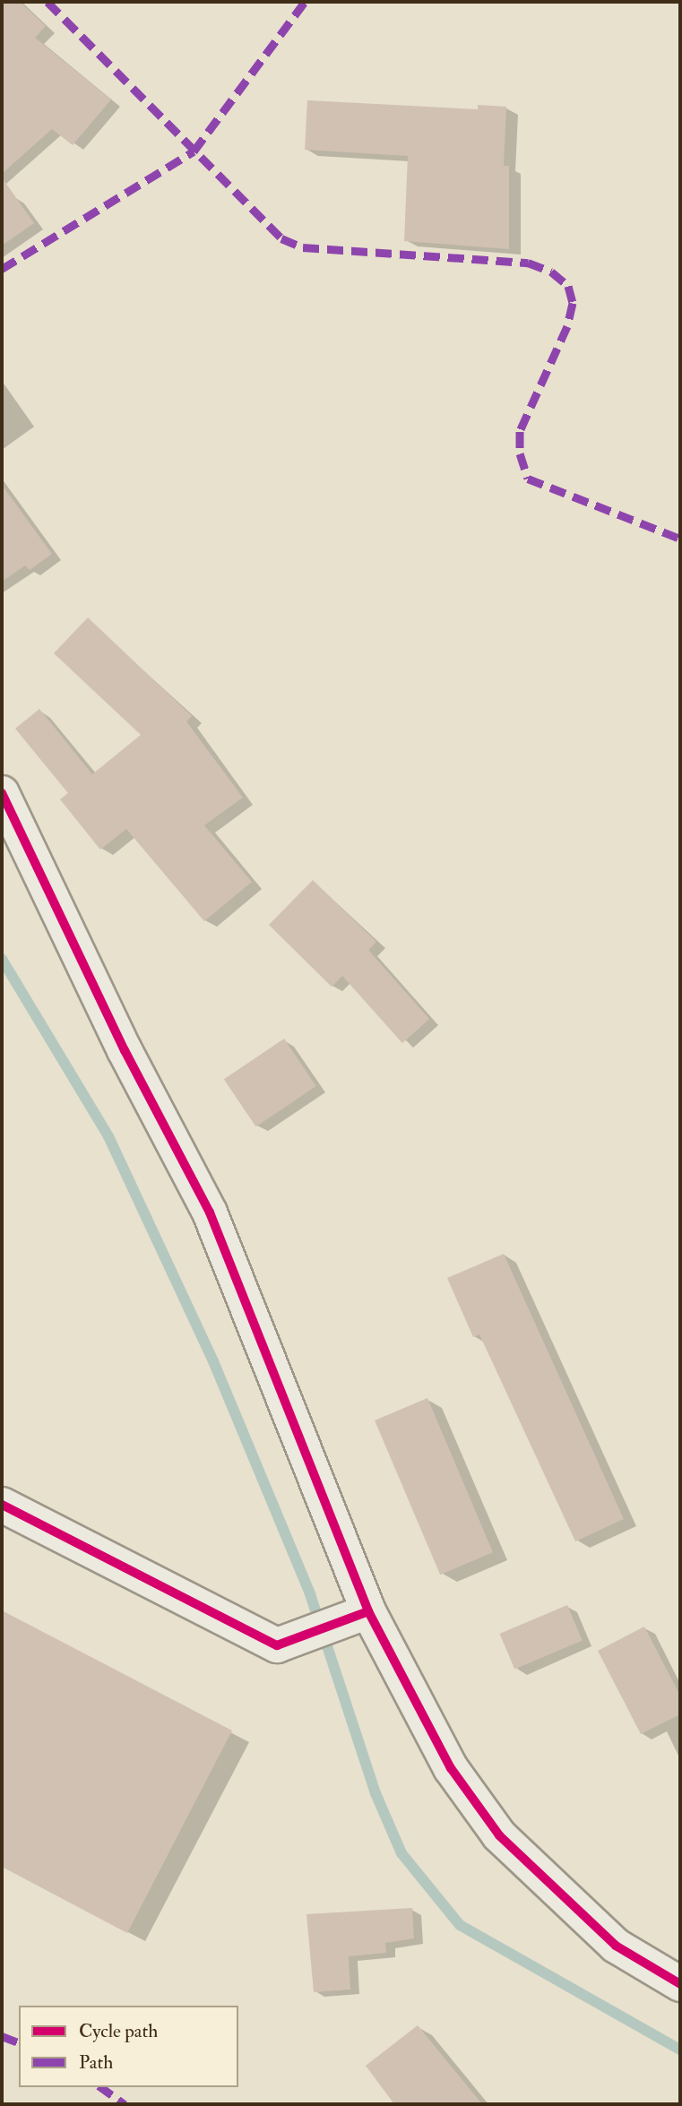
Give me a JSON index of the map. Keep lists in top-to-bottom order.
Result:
{
  "legend": ["Cycle path", "Path"]
}
